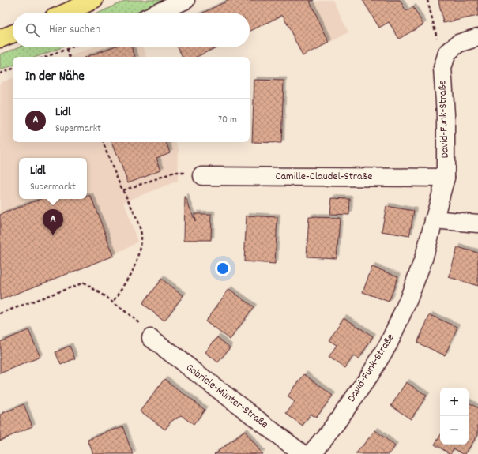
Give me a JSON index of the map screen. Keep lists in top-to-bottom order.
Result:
{
  "streets": {
    "street": ["David-Funk-Straße", "Camille-Claudel-Straße", "Gabriele-Münter-Straße"]
  },
  "crossings": [
    ["David-Funk-Straße", "Camille-Claudel-Straße"]
  ],
  "page": {
    "search": "Hier suchen",
    "heading": "In der Nähe",
    "list": [
      {
        "mark": "A",
        "name": "Lidl",
        "note": "Supermarkt",
        "value": "70 m"
      }
    ],
    "popup": ["Lidl", "Supermarkt"],
    "pins": "A",
    "map_buttons": ["+", "−"]
  }
}
